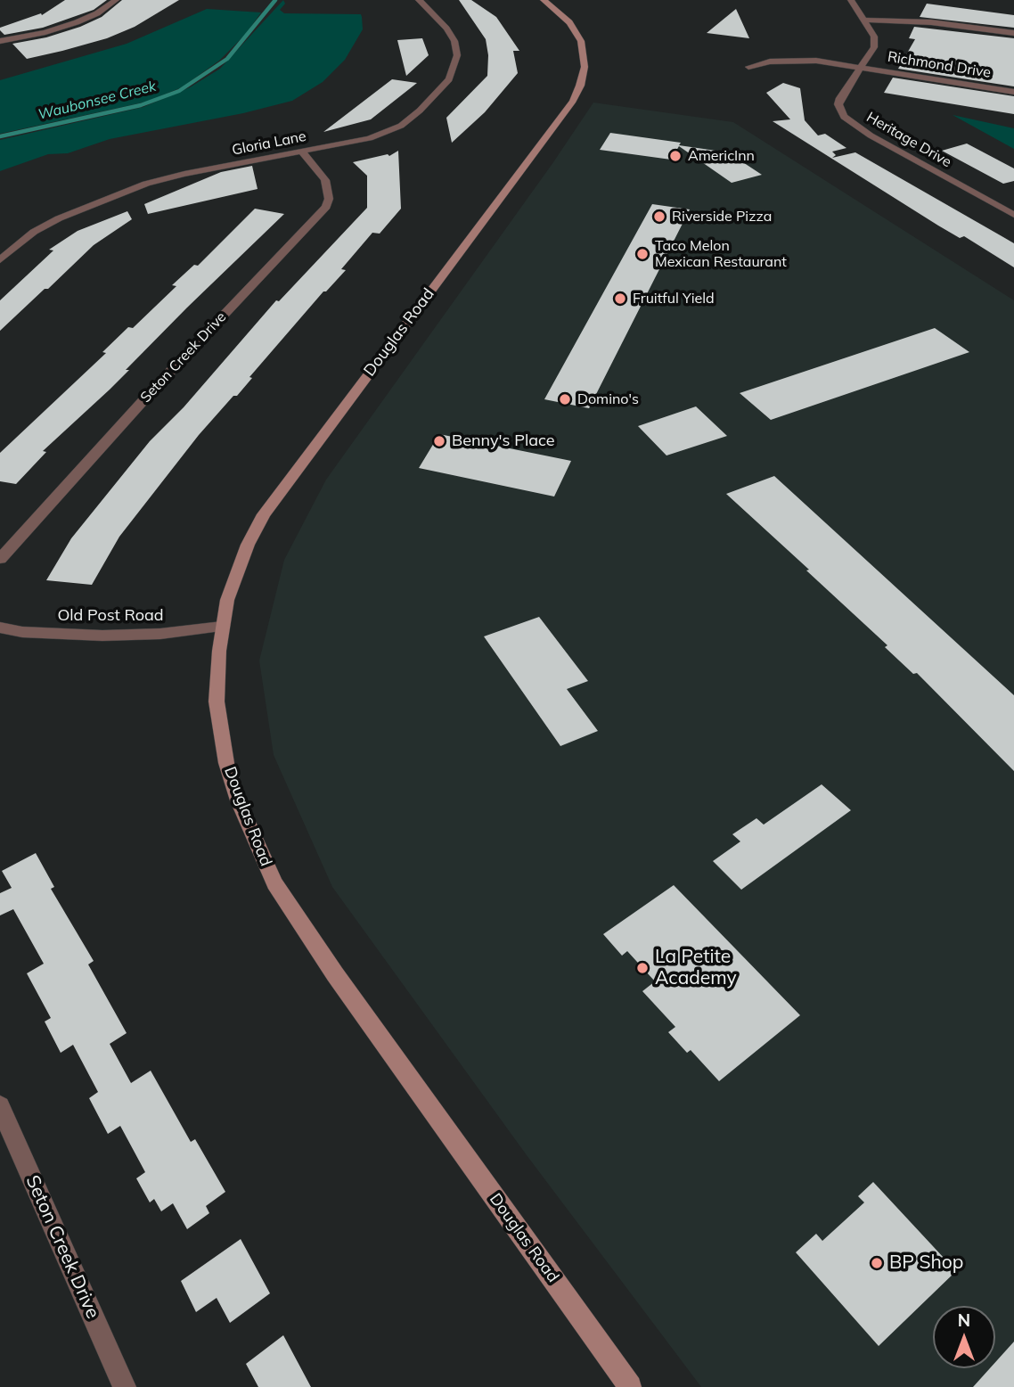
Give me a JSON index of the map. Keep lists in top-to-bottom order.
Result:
{
  "streets": {
    "street": [
      "Richmond Drive",
      "Heritage Drive",
      "Gloria Lane",
      "Douglas Road",
      "Seton Creek Drive",
      "Old Post Road"
    ]
  },
  "crossings": [
    ["Richmond Drive", "Heritage Drive"],
    ["Gloria Lane", "Seton Creek Drive"],
    ["Douglas Road", "Old Post Road"]
  ],
  "water": ["Waubonsee Creek"],
  "places": [
    "AmericInn",
    "Riverside Pizza",
    "Taco Melon Mexican Restaurant",
    "Fruitful Yield",
    "Domino's",
    "Benny's Place",
    "La Petite Academy",
    "BP Shop"
  ],
  "north": "top"
}
